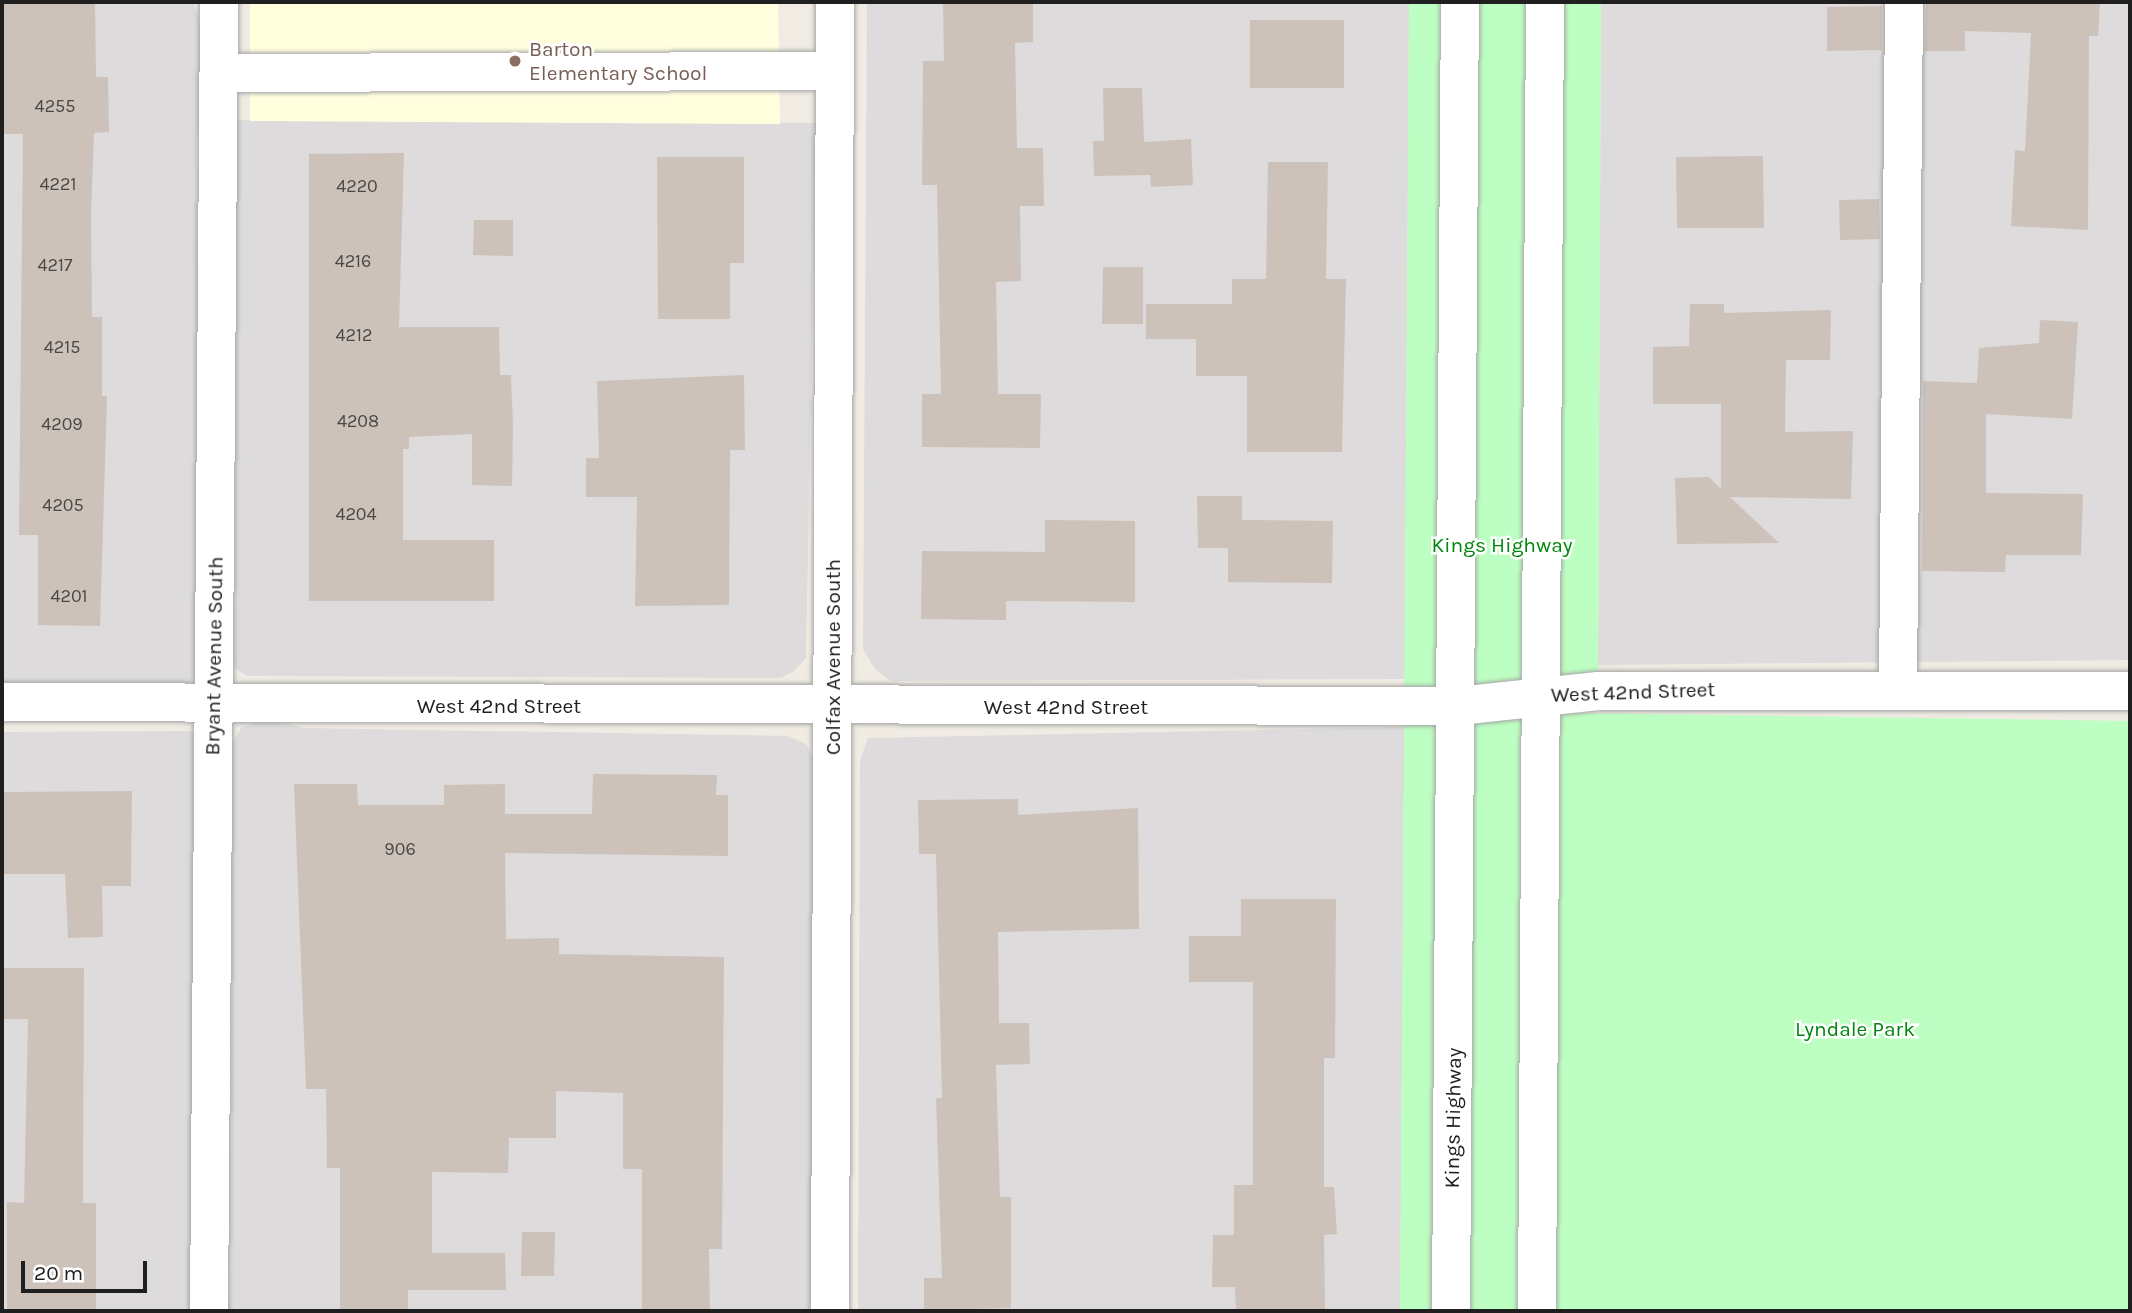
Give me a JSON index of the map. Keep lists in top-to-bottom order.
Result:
{
  "streets": {
    "street": [
      "Bryant Avenue South",
      "Colfax Avenue South",
      "West 42nd Street",
      "Kings Highway"
    ]
  },
  "crossings": [
    ["Bryant Avenue South", "West 42nd Street"],
    ["Colfax Avenue South", "West 42nd Street"],
    ["West 42nd Street", "Kings Highway"]
  ],
  "parks": ["Kings Highway", "Lyndale Park"],
  "places": ["Barton Elementary School"],
  "house_numbers": [
    "4255",
    "4221",
    "4220",
    "4216",
    "4217",
    "4212",
    "4215",
    "4208",
    "4209",
    "4205",
    "4204",
    "4201",
    "906"
  ],
  "scale_bar": "20 m"
}
